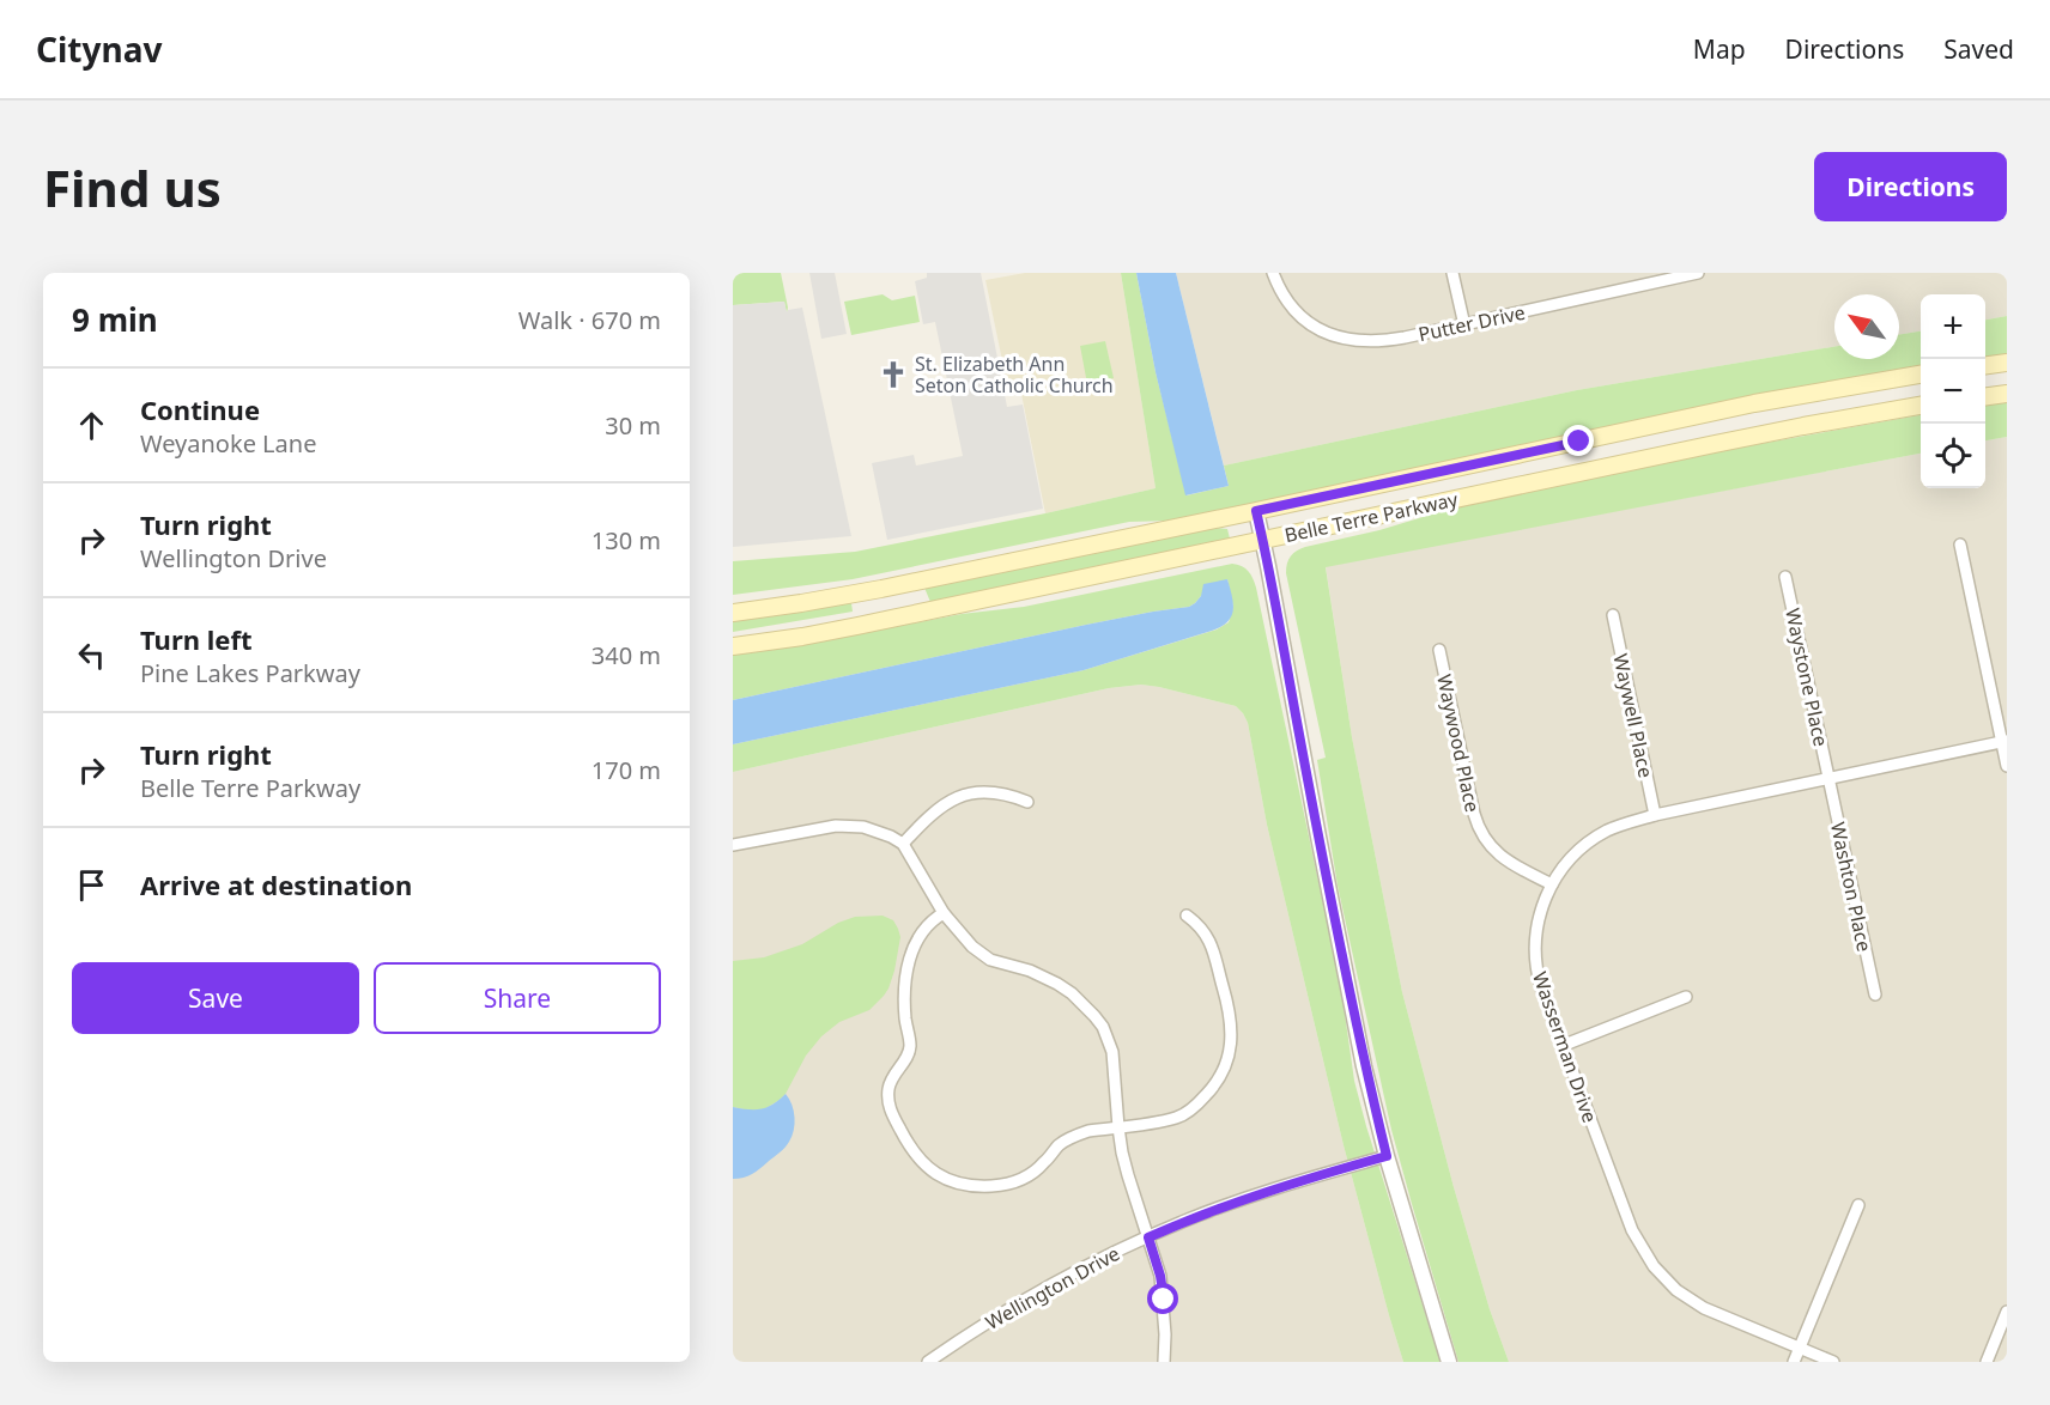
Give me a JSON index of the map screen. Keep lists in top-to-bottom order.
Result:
{
  "streets": {
    "main road": ["Belle Terre Parkway"],
    "street": [
      "Putter Drive",
      "Waystone Place",
      "Waywell Place",
      "Waywood Place",
      "Washton Place",
      "Wasserman Drive",
      "Wellington Drive"
    ]
  },
  "crossings": [
    ["Waystone Place", "Washton Place"],
    ["Waystone Place", "Wasserman Drive"],
    ["Waywell Place", "Wasserman Drive"],
    ["Waywood Place", "Wasserman Drive"],
    ["Washton Place", "Wasserman Drive"]
  ],
  "places": {
    "church": ["St. Elizabeth Ann Seton Catholic Church"]
  },
  "north": "top left",
  "page": {
    "header": "Citynav",
    "nav": ["Map", "Directions", "Saved"],
    "buttons": [
      "Directions",
      ["Save", "Share"]
    ],
    "title": "Find us",
    "heading": ["9 min", "Walk · 670 m"],
    "map_buttons": ["+", "−"],
    "list": [
      ["Continue", "Weyanoke Lane", "30 m"],
      ["Turn right", "Wellington Drive", "130 m"],
      ["Turn left", "Pine Lakes Parkway", "340 m"],
      ["Turn right", "Belle Terre Parkway", "170 m"],
      "Arrive at destination"
    ]
  }
}
